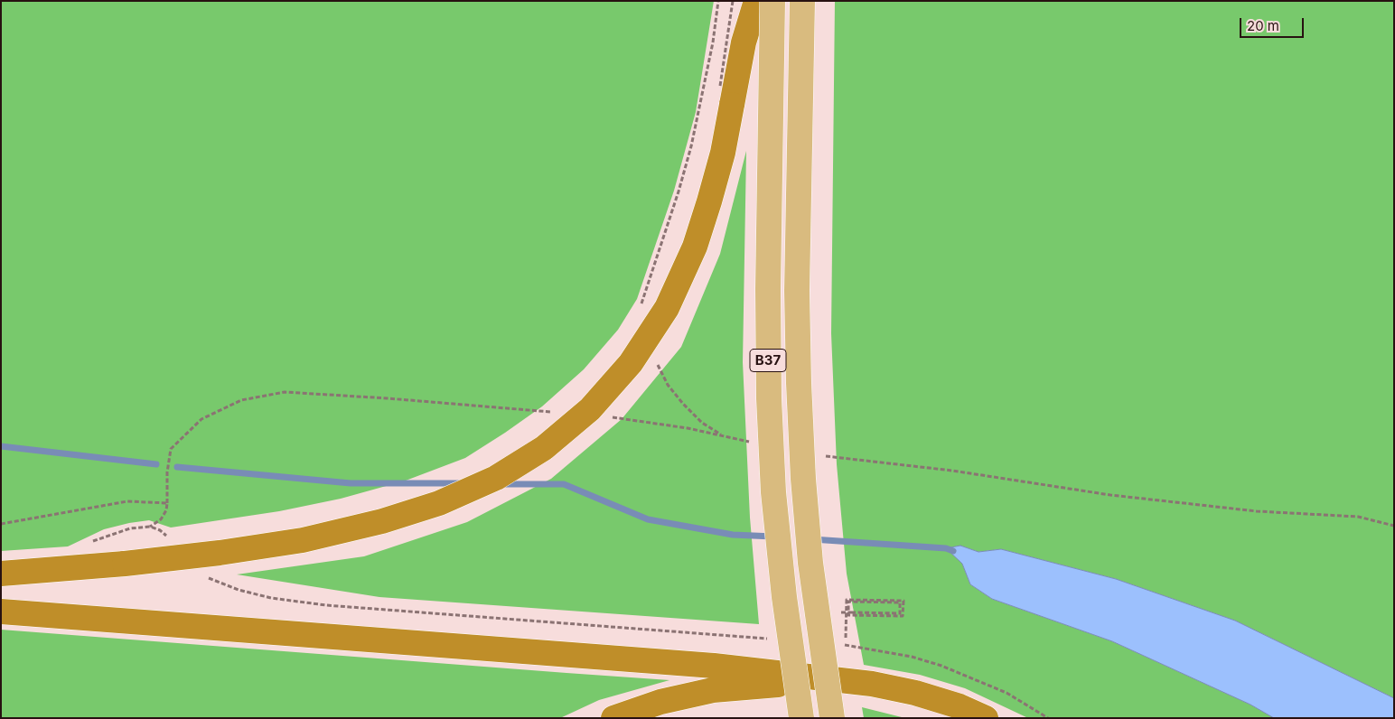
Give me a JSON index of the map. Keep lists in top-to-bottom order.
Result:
{
  "streets": {
    "main road": ["B37"]
  },
  "scale_bar": "20 m"
}
